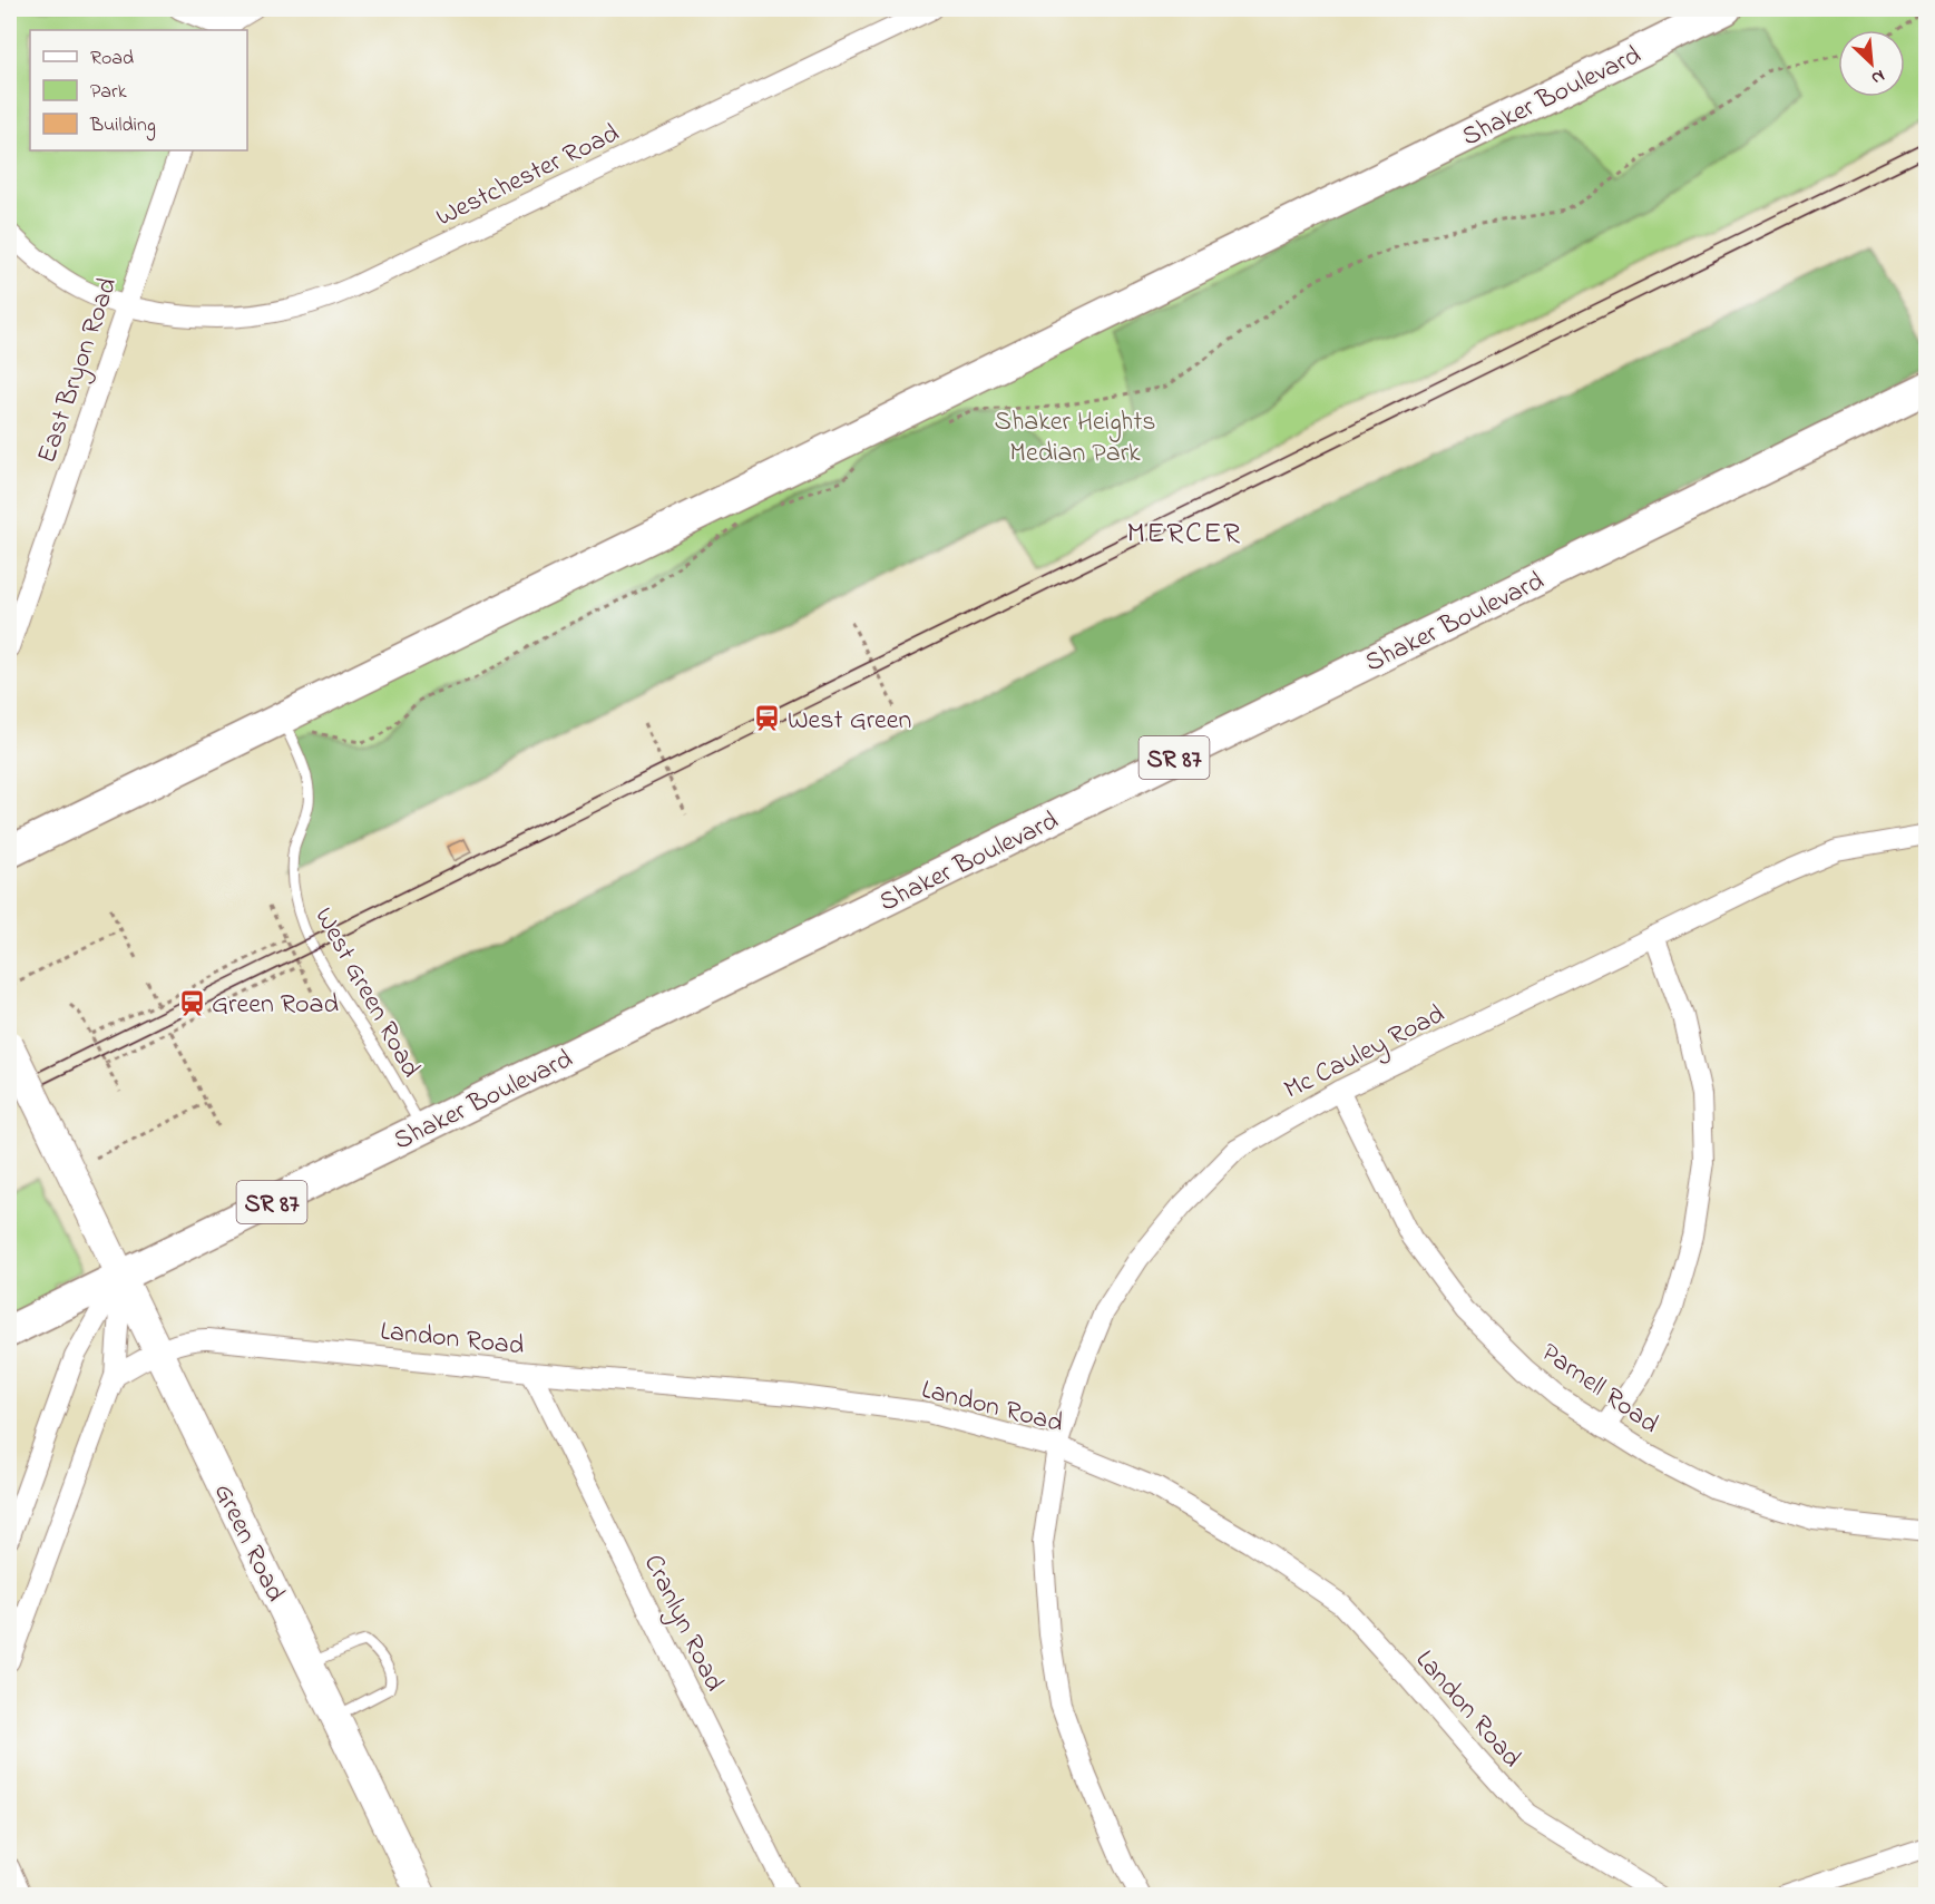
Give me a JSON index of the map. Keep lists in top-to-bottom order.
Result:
{
  "streets": {
    "main road": ["Shaker Boulevard", "SR 87", "Green Road"],
    "street": [
      "Westchester Road",
      "East Bryon Road",
      "Mc Cauley Road",
      "Landon Road",
      "Parnell Road",
      "Cranlyn Road"
    ],
    "lane": ["West Green Road"]
  },
  "crossings": [
    ["Shaker Boulevard", "West Green Road"],
    ["Shaker Boulevard", "Green Road"],
    ["Westchester Road", "East Bryon Road"],
    ["Mc Cauley Road", "Landon Road"],
    ["Mc Cauley Road", "Parnell Road"],
    ["Landon Road", "Green Road"],
    ["Landon Road", "Cranlyn Road"]
  ],
  "districts": ["MERCER"],
  "parks": ["Shaker Heights Median Park"],
  "places": {
    "station": ["West Green", "Green Road"]
  },
  "legend": ["Road", "Park", "Building"],
  "north": "bottom right"
}
